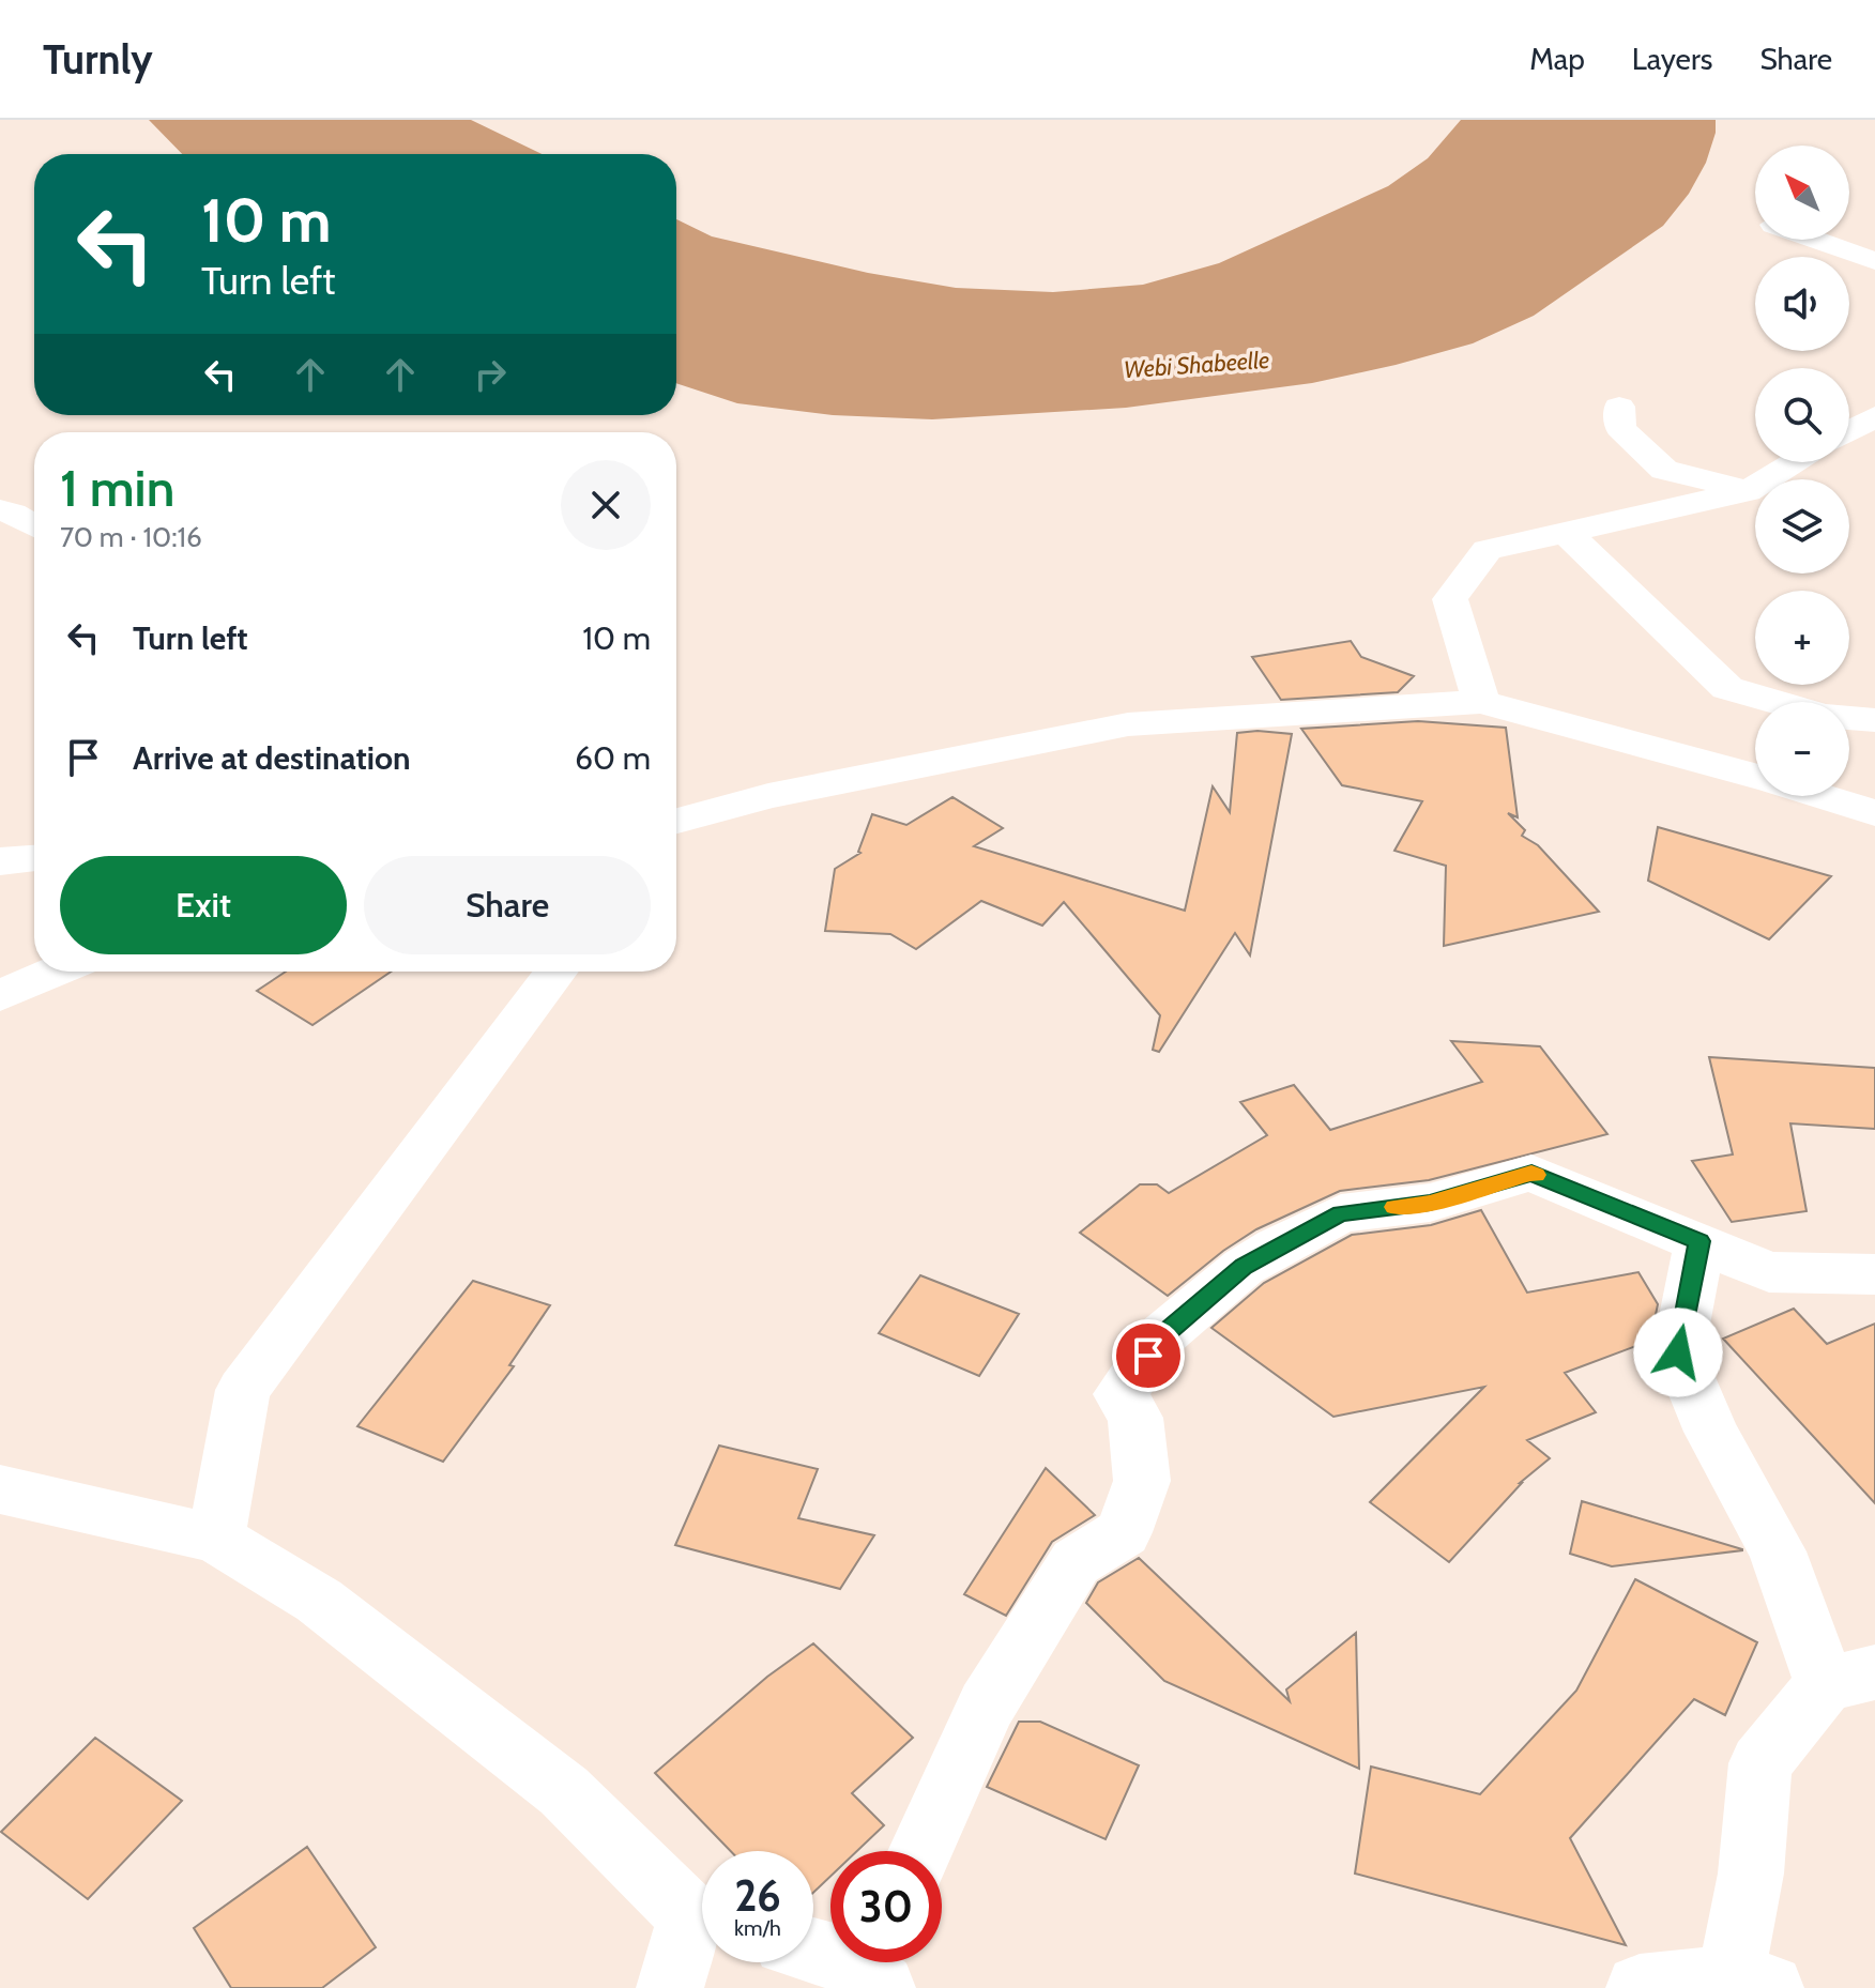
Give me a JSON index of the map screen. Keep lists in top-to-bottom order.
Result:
{
  "water": ["Webi Shabeelle"],
  "north": "top left",
  "page": {
    "header": "Turnly",
    "nav": ["Map", "Layers", "Share"],
    "map_buttons": ["+", "−"],
    "turn": ["10 m", "Turn left"],
    "heading": ["1 min", "70 m · 10:16"],
    "list": [
      {
        "name": "Turn left",
        "value": "10 m"
      },
      {
        "name": "Arrive at destination",
        "value": "60 m"
      }
    ],
    "buttons": ["Exit", "Share"],
    "speed": "26 km/h",
    "limit": "30"
  }
}
